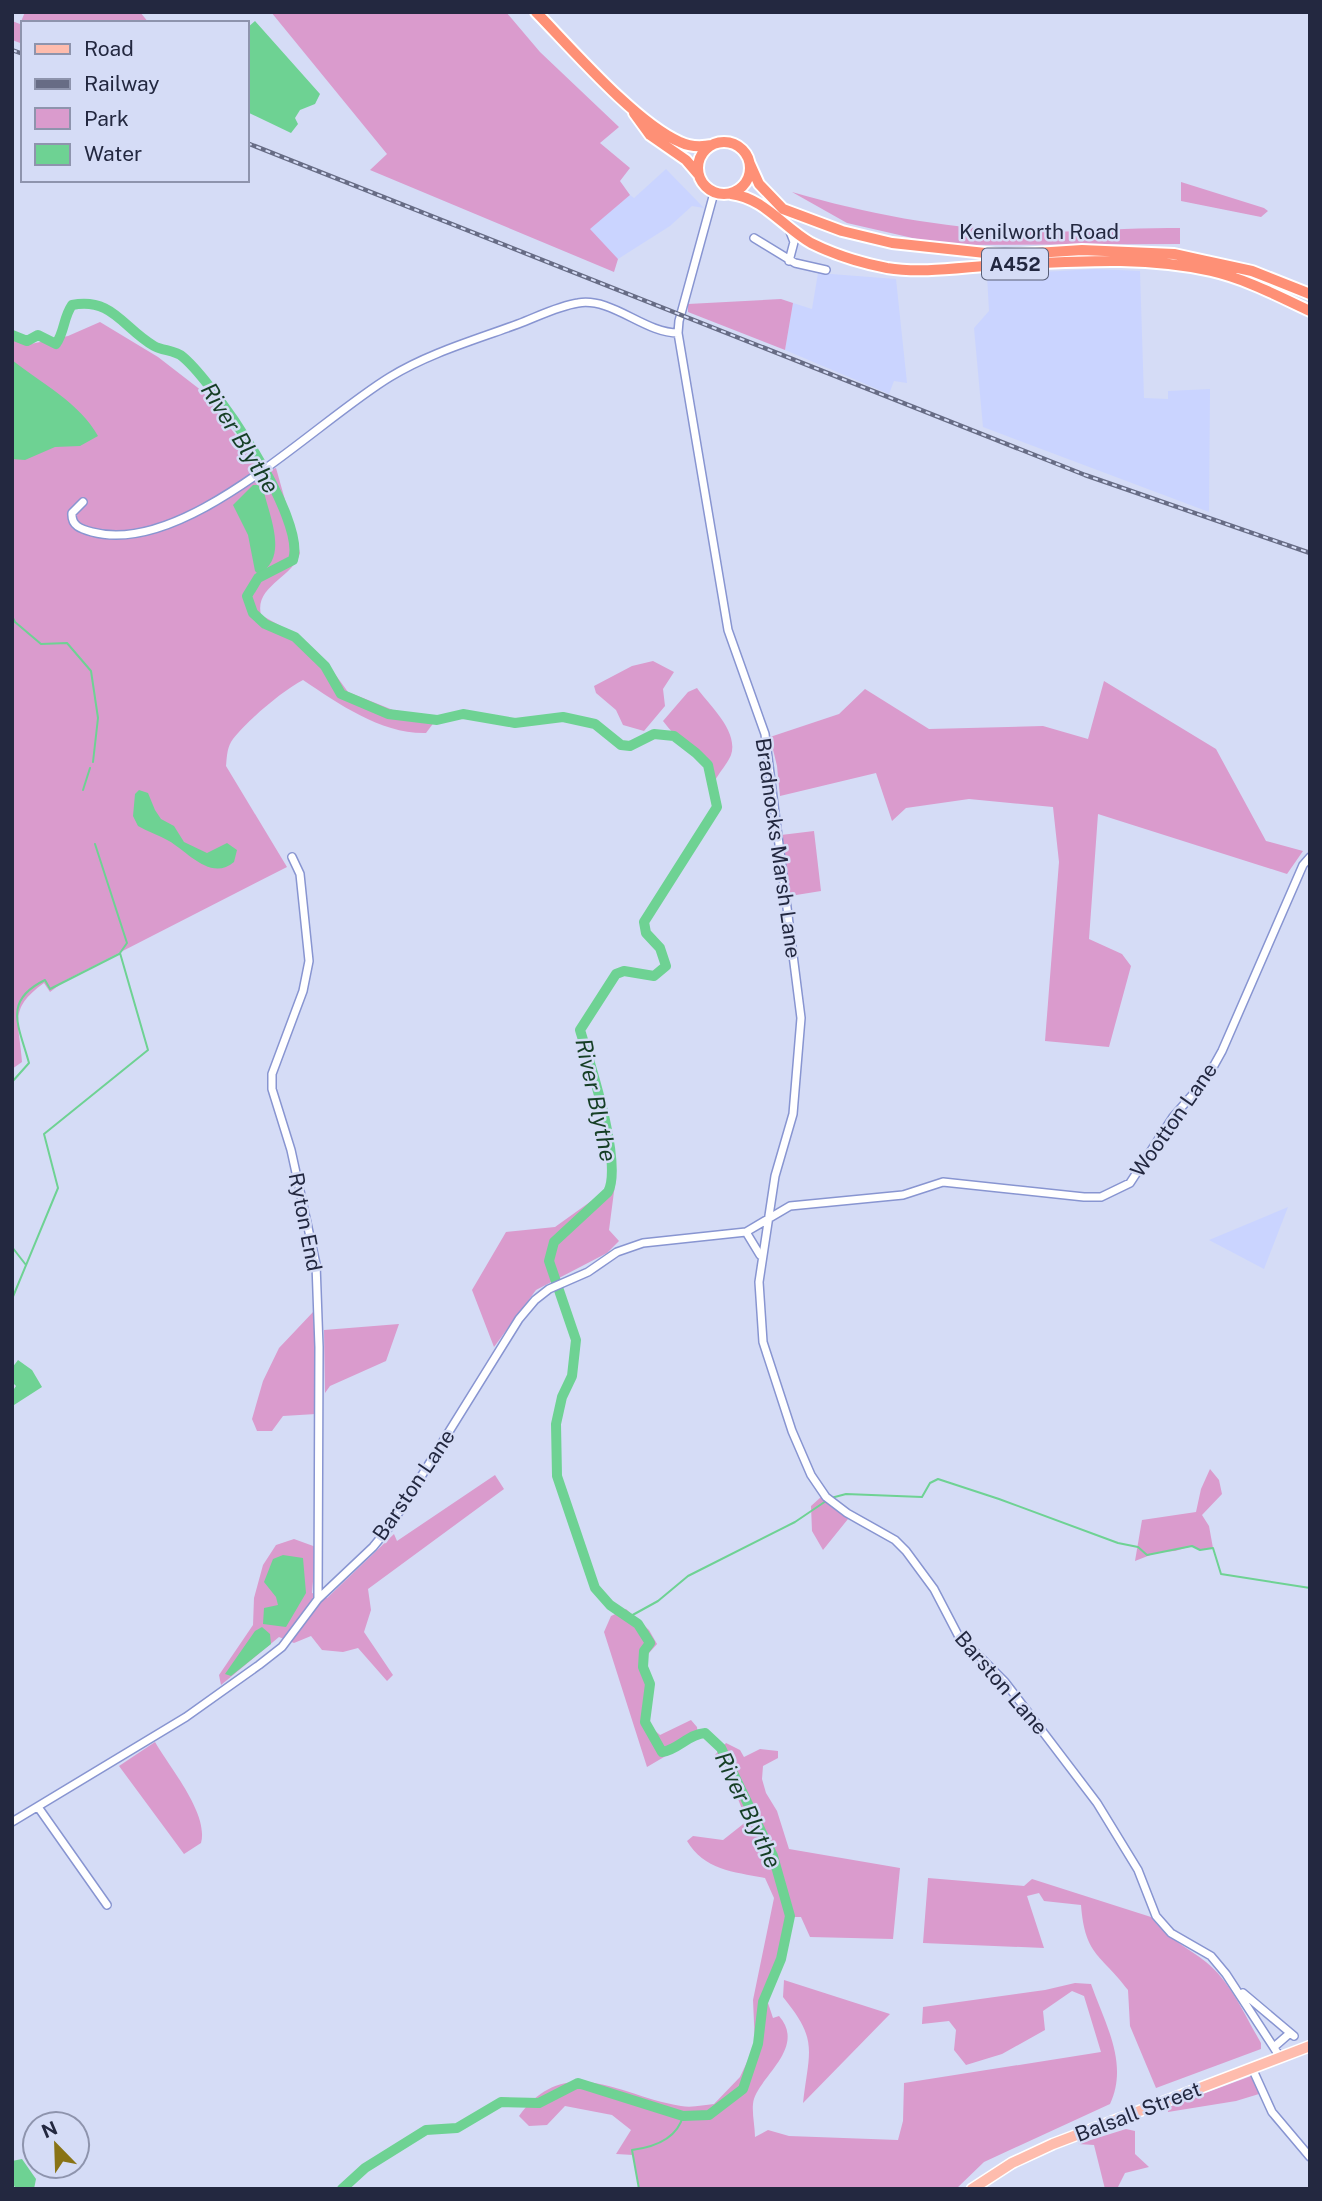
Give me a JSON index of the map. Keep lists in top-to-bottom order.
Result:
{
  "streets": {
    "highway": ["Kenilworth Road", "A452"],
    "main road": ["Balsall Street"],
    "street": [
      "Bradnocks Marsh Lane",
      "Wootton Lane",
      "Ryton End",
      "Barston Lane"
    ]
  },
  "crossings": [
    ["Kenilworth Road", "A452"],
    ["Kenilworth Road", "Bradnocks Marsh Lane"],
    ["A452", "Bradnocks Marsh Lane"],
    ["Bradnocks Marsh Lane", "Wootton Lane"],
    ["Bradnocks Marsh Lane", "Barston Lane"],
    ["Wootton Lane", "Barston Lane"],
    ["Ryton End", "Barston Lane"],
    ["Barston Lane", "Balsall Street"]
  ],
  "water": ["River Blythe"],
  "legend": [
    "Road",
    "Railway",
    "Park",
    "Water"
  ],
  "north": "top left"
}
